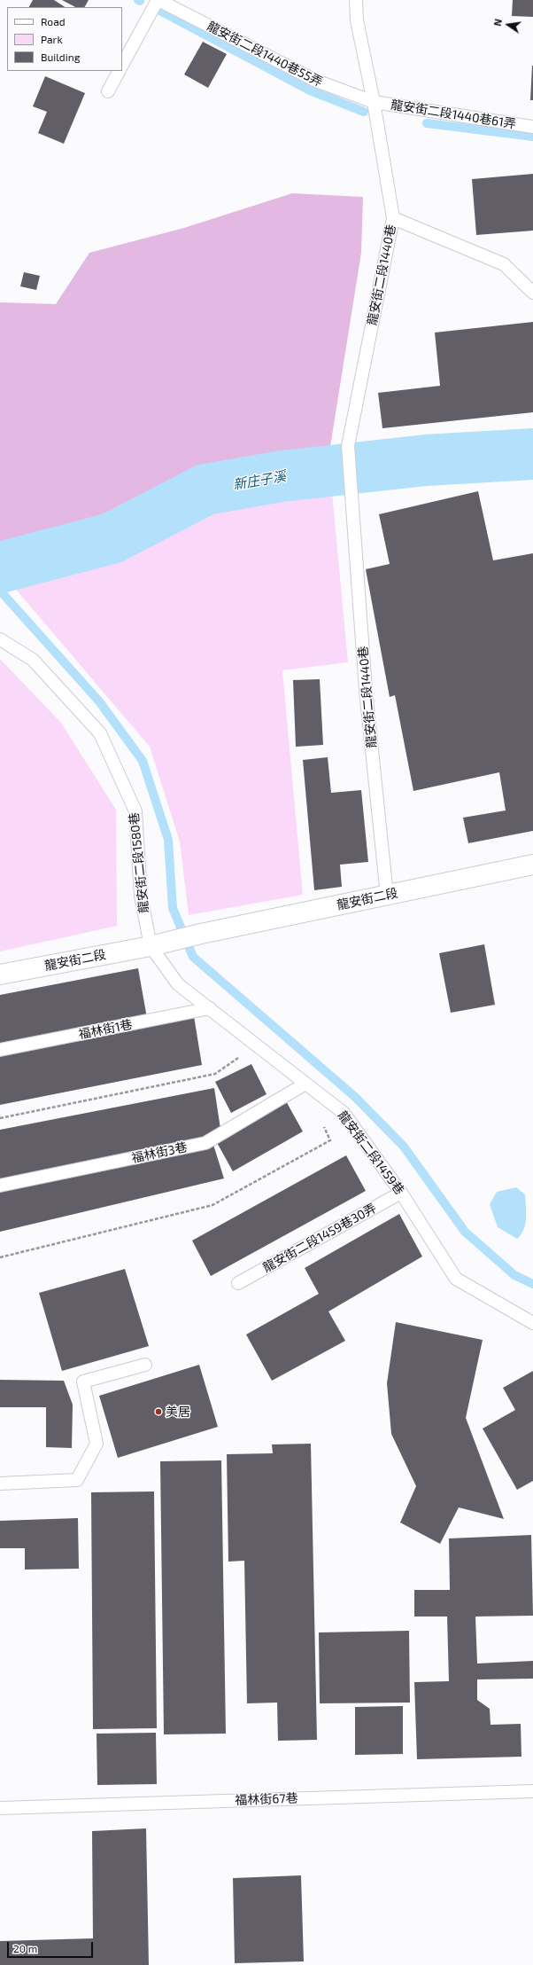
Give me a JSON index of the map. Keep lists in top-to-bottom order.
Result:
{
  "streets": {
    "street": ["龍安街二段"],
    "lane": [
      "龍安街二段1440巷55弄",
      "龍安街二段1440巷61弄",
      "龍安街二段1440巷",
      "龍安街二段1580巷",
      "福林街1巷",
      "福林街3巷",
      "龍安街二段1459巷",
      "龍安街二段1459巷30弄",
      "福林街67巷"
    ]
  },
  "crossings": [
    ["龍安街二段1440巷55弄", "龍安街二段1440巷61弄"],
    ["龍安街二段1440巷55弄", "龍安街二段1440巷"],
    ["龍安街二段1440巷61弄", "龍安街二段1440巷"],
    ["龍安街二段1440巷", "龍安街二段"],
    ["龍安街二段1580巷", "龍安街二段"],
    ["龍安街二段1580巷", "龍安街二段1459巷"],
    ["龍安街二段", "龍安街二段1459巷"],
    ["福林街1巷", "龍安街二段1459巷"],
    ["福林街3巷", "龍安街二段1459巷"],
    ["龍安街二段1459巷", "龍安街二段1459巷30弄"]
  ],
  "water": ["新庄子溪"],
  "places": ["美居"],
  "legend": ["Road", "Park", "Building"],
  "scale_bar": "20 m",
  "north": "left"
}
